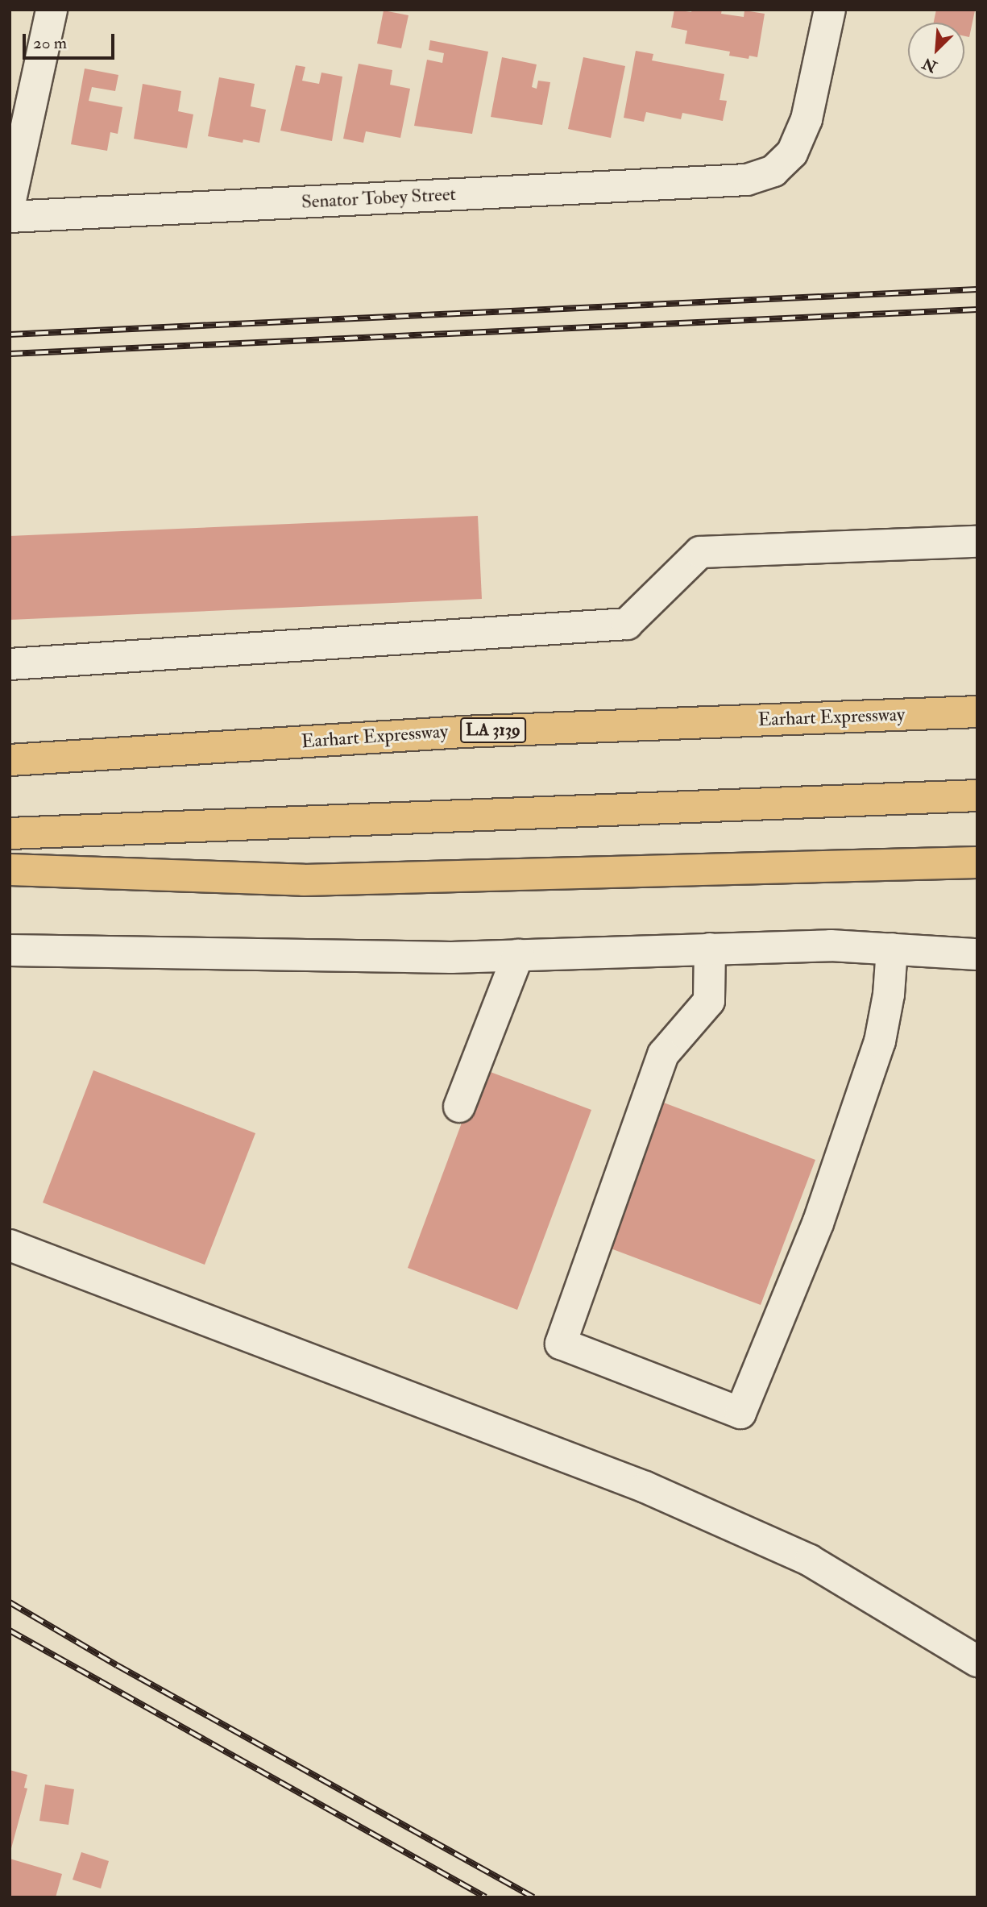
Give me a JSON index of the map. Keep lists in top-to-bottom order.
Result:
{
  "streets": {
    "highway": ["Earhart Expressway", "LA 3139"],
    "street": ["Senator Tobey Street"]
  },
  "scale_bar": "20 m",
  "north": "bottom left"
}
